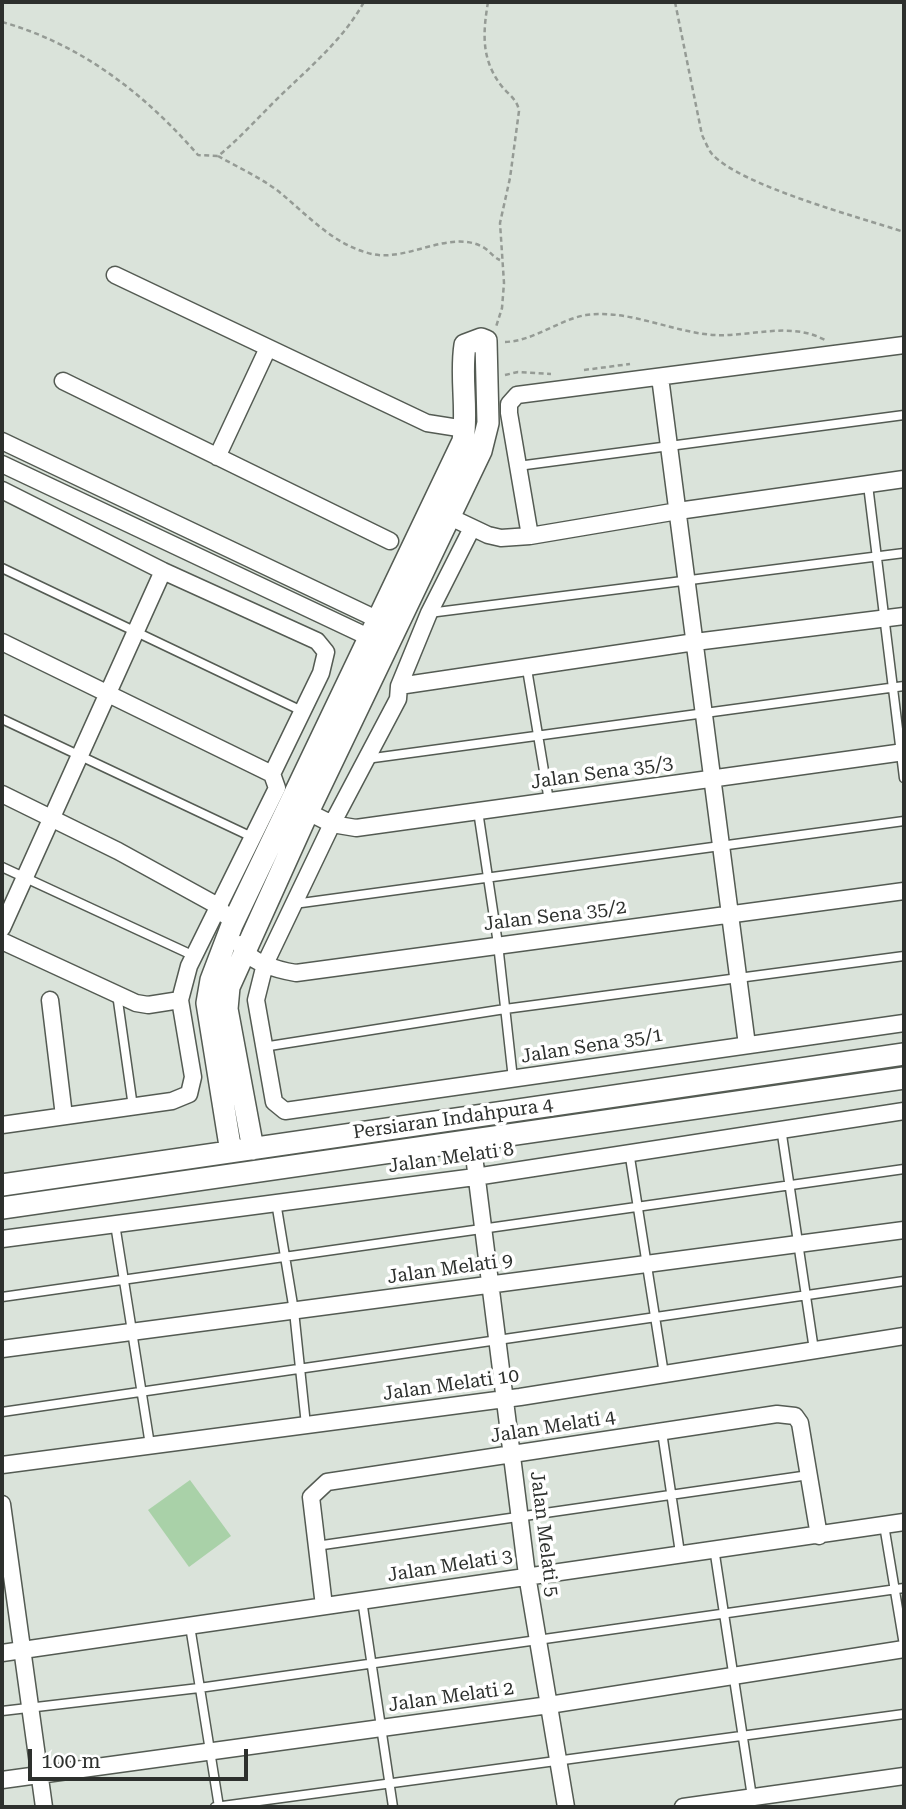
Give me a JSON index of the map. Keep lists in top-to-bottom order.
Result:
{
  "streets": {
    "street": [
      "Jalan Sena 35/3",
      "Jalan Sena 35/2",
      "Jalan Sena 35/1",
      "Persiaran Indahpura 4",
      "Jalan Melati 8",
      "Jalan Melati 9",
      "Jalan Melati 10",
      "Jalan Melati 4",
      "Jalan Melati 5",
      "Jalan Melati 3",
      "Jalan Melati 2"
    ]
  },
  "crossings": [
    ["Persiaran Indahpura 4", "Jalan Melati 5"],
    ["Jalan Melati 8", "Jalan Melati 5"],
    ["Jalan Melati 9", "Jalan Melati 5"],
    ["Jalan Melati 10", "Jalan Melati 5"],
    ["Jalan Melati 4", "Jalan Melati 5"],
    ["Jalan Melati 4", "Jalan Melati 3"],
    ["Jalan Melati 5", "Jalan Melati 3"],
    ["Jalan Melati 5", "Jalan Melati 2"]
  ],
  "scale_bar": "100 m"
}
